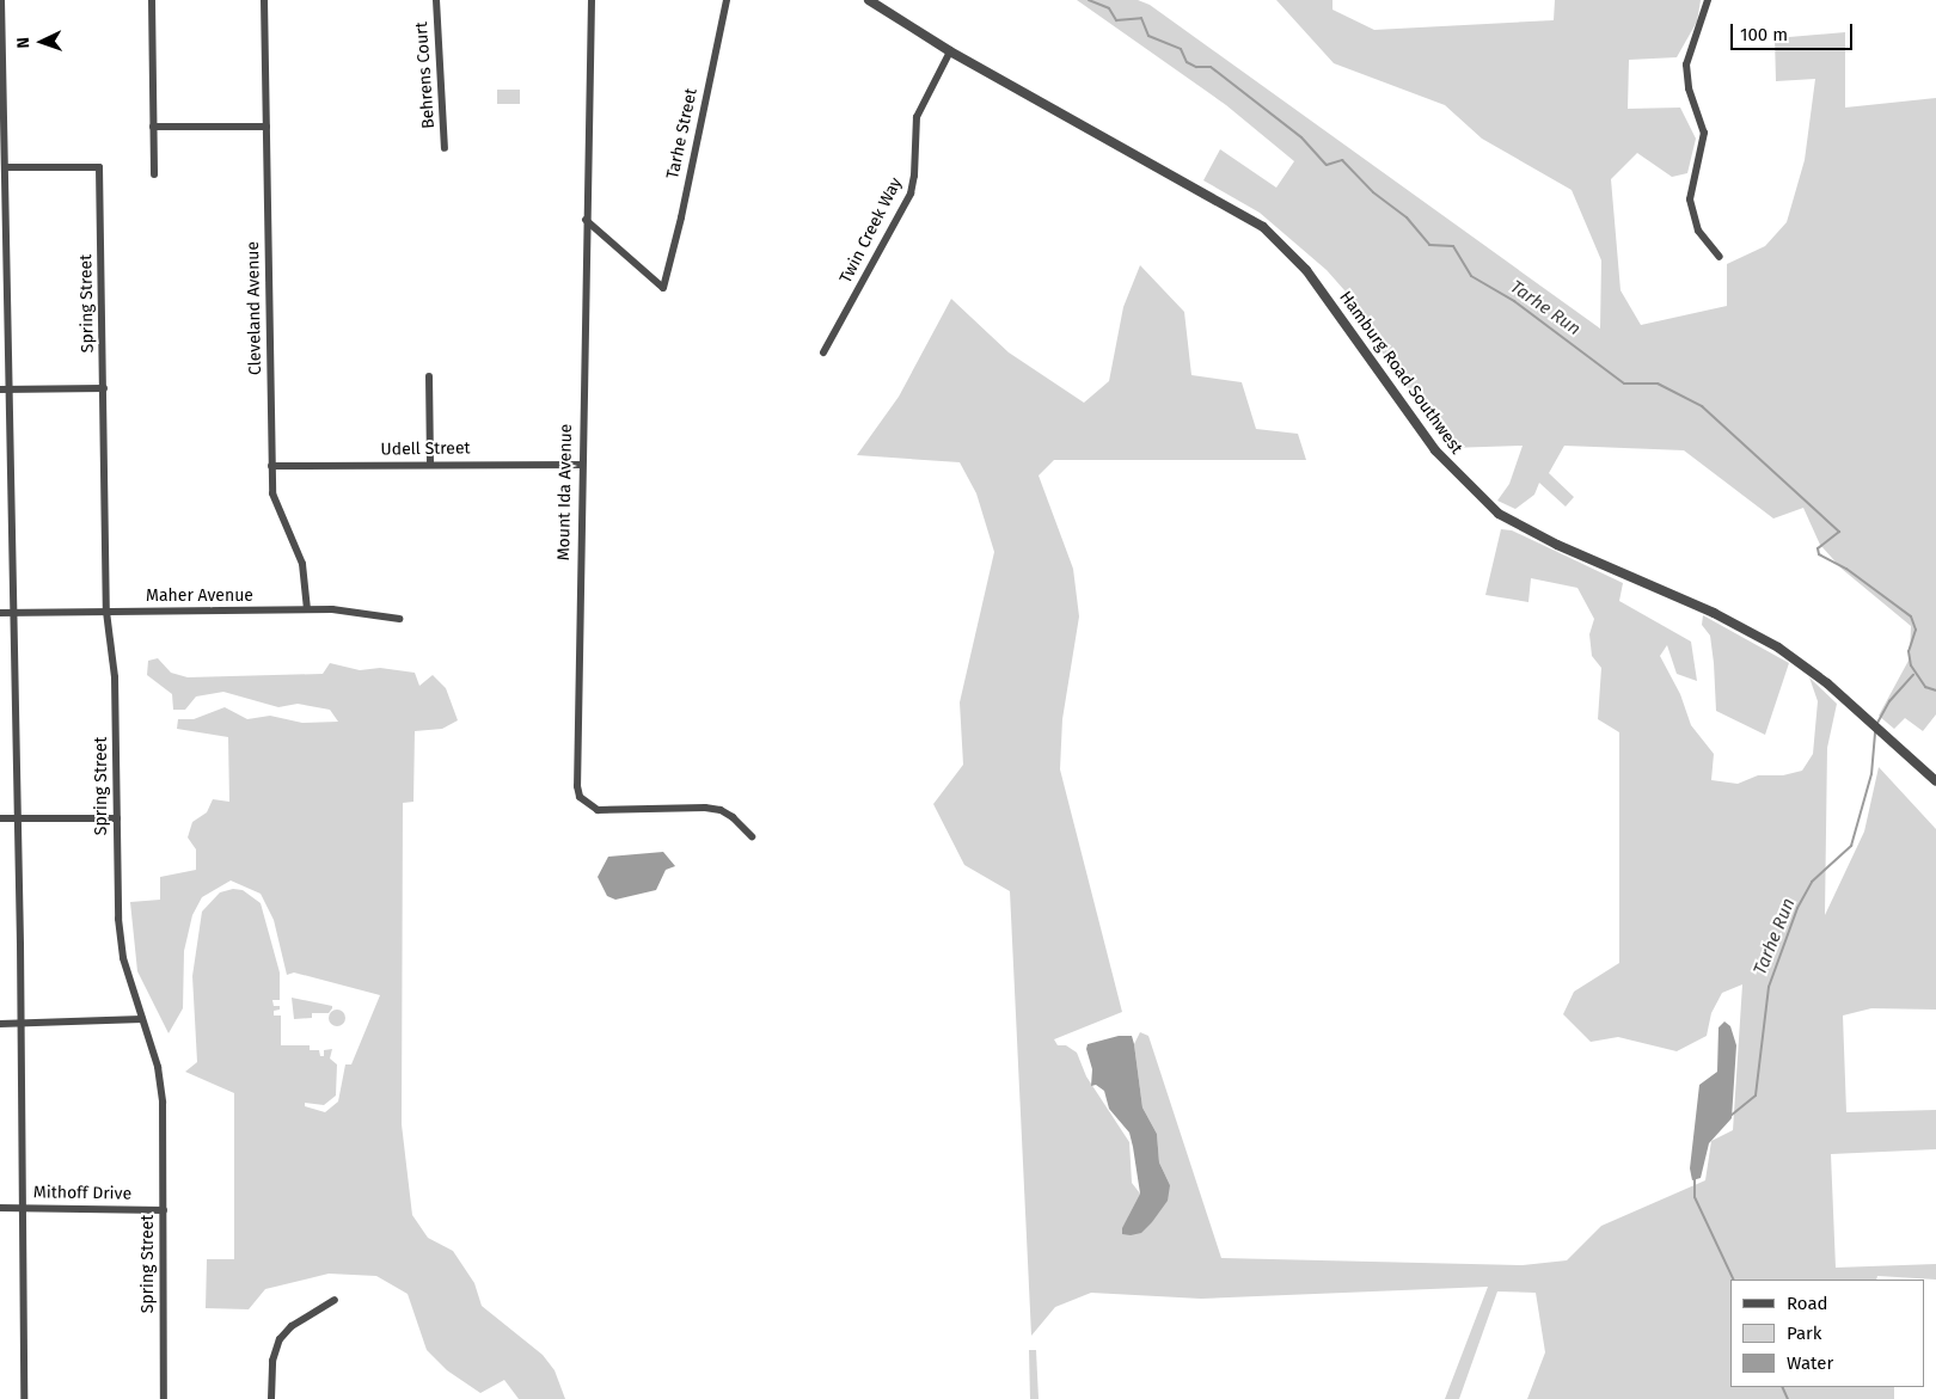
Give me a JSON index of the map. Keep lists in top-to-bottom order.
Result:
{
  "streets": {
    "street": [
      "Behrens Court",
      "Tarhe Street",
      "Twin Creek Way",
      "Spring Street",
      "Cleveland Avenue",
      "Hamburg Road Southwest",
      "Udell Street",
      "Mount Ida Avenue",
      "Maher Avenue",
      "Mithoff Drive"
    ]
  },
  "crossings": [
    ["Tarhe Street", "Mount Ida Avenue"],
    ["Twin Creek Way", "Hamburg Road Southwest"],
    ["Spring Street", "Maher Avenue"],
    ["Spring Street", "Mithoff Drive"],
    ["Cleveland Avenue", "Udell Street"],
    ["Cleveland Avenue", "Maher Avenue"],
    ["Udell Street", "Mount Ida Avenue"]
  ],
  "water": ["Tarhe Run"],
  "legend": ["Road", "Park", "Water"],
  "scale_bar": "100 m",
  "north": "left"
}
